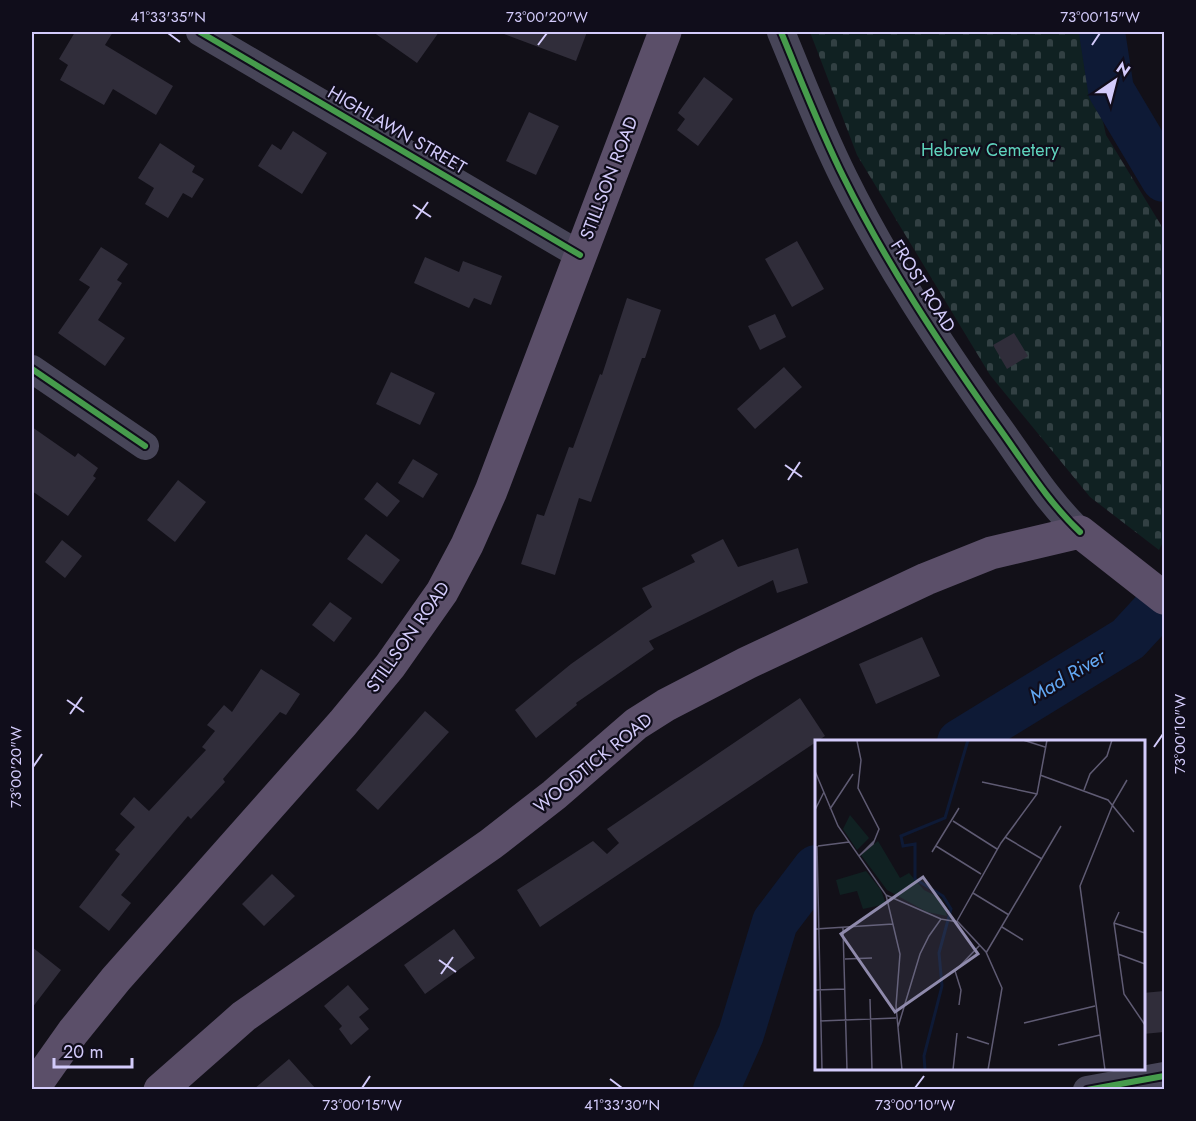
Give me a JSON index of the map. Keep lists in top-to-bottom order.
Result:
{
  "streets": {
    "main road": ["STILLSON ROAD", "WOODTICK ROAD"],
    "street": ["HIGHLAWN STREET", "FROST ROAD"]
  },
  "crossings": [
    ["HIGHLAWN STREET", "STILLSON ROAD"],
    ["FROST ROAD", "WOODTICK ROAD"]
  ],
  "water": ["Mad River"],
  "parks": ["Hebrew Cemetery"],
  "scale_bar": "20 m",
  "north": "top right",
  "coordinates": [
    "41°33'35\"N",
    "73°00'20\"W",
    "73°00'15\"W",
    "73°00'10\"W",
    "41°33'30\"N"
  ]
}
